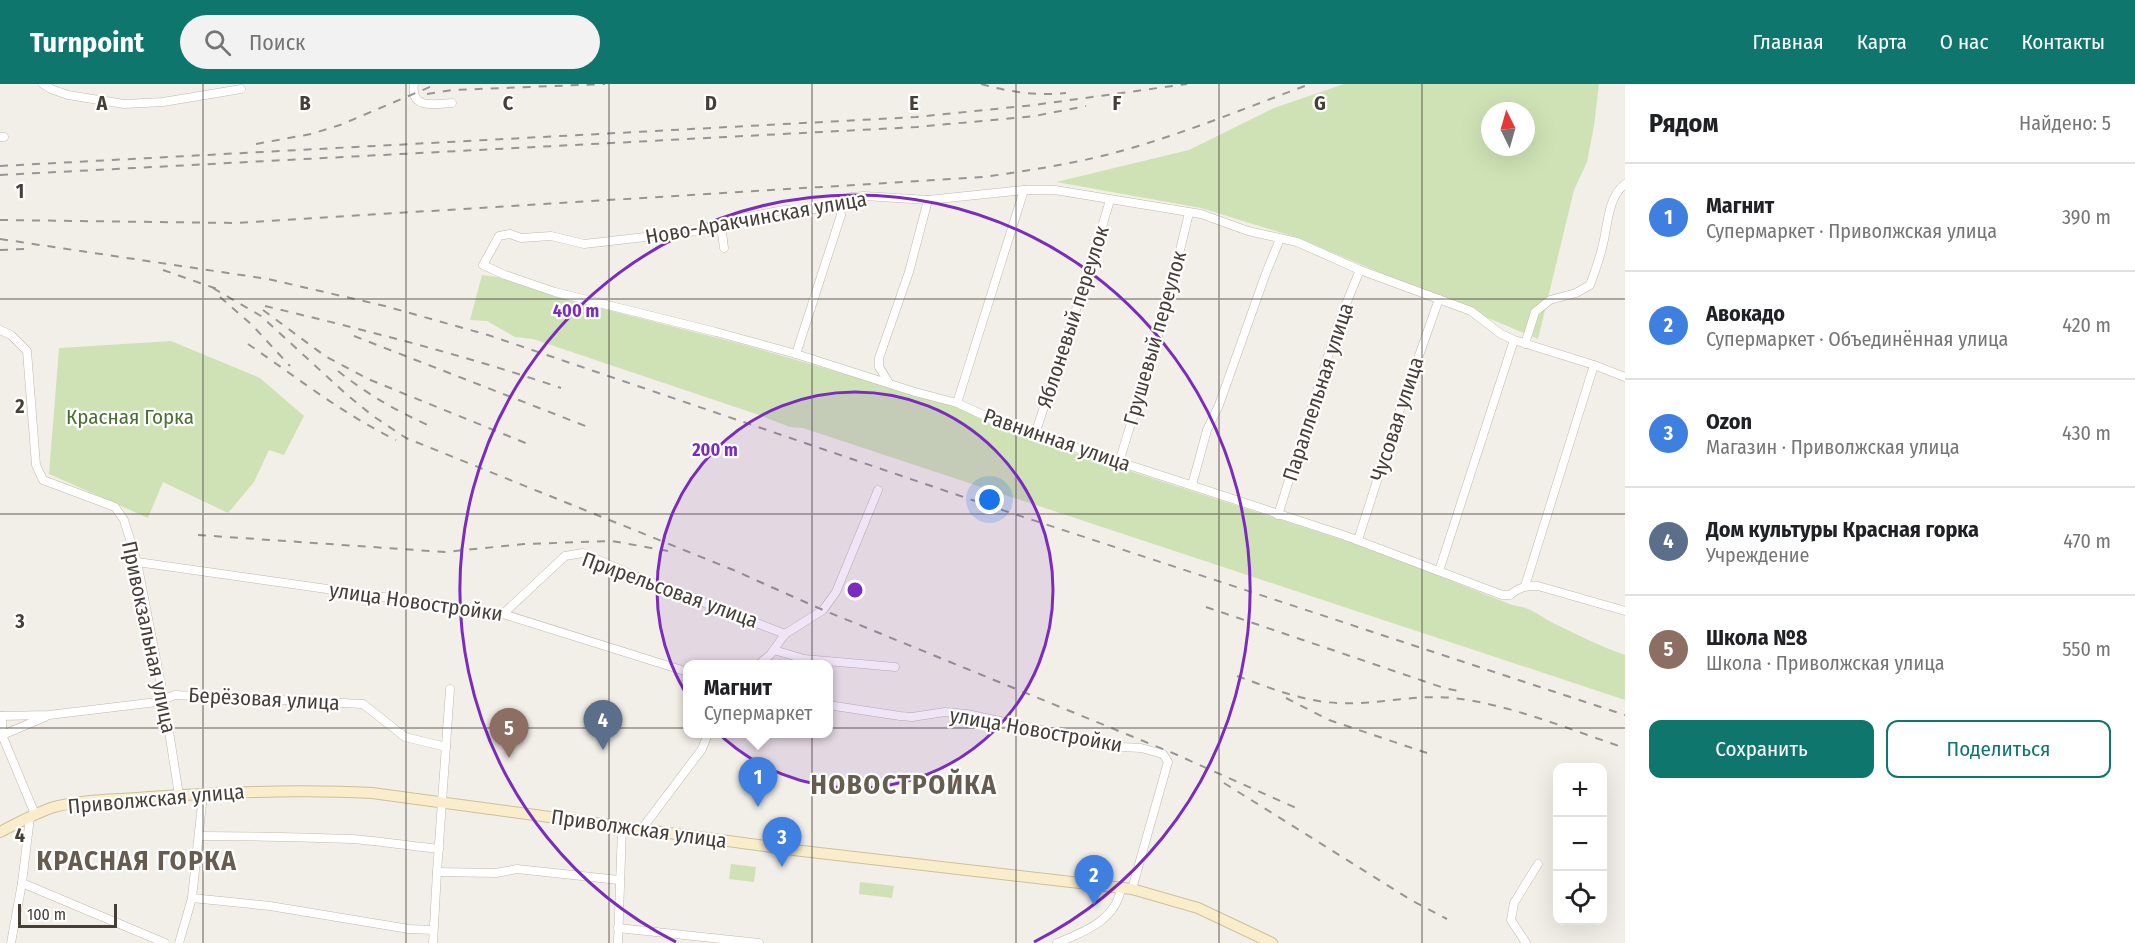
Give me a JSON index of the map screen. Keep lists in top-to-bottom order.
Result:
{
  "streets": {
    "main road": ["Приволжская улица"],
    "street": [
      "Ново-Аракчинская улица",
      "Яблоневый переулок",
      "Грушевый переулок",
      "Параллельная улица",
      "Чусовая улица",
      "Равнинная улица",
      "Прирельсовая улица",
      "улица Новостройки",
      "Привокзальная улица",
      "Берёзовая улица"
    ]
  },
  "crossings": [
    ["Ново-Аракчинская улица", "Яблоневый переулок"],
    ["Ново-Аракчинская улица", "Грушевый переулок"],
    ["Ново-Аракчинская улица", "Параллельная улица"],
    ["Ново-Аракчинская улица", "Чусовая улица"],
    ["Ново-Аракчинская улица", "Равнинная улица"],
    ["Яблоневый переулок", "Равнинная улица"],
    ["Грушевый переулок", "Равнинная улица"],
    ["Параллельная улица", "Равнинная улица"],
    ["Чусовая улица", "Равнинная улица"],
    ["Прирельсовая улица", "улица Новостройки"],
    ["улица Новостройки", "Привокзальная улица"],
    ["улица Новостройки", "Приволжская улица"],
    ["Привокзальная улица", "Берёзовая улица"],
    ["Привокзальная улица", "Приволжская улица"]
  ],
  "districts": ["НОВОСТРОЙКА", "КРАСНАЯ ГОРКА"],
  "parks": ["Красная Горка"],
  "scale_bar": "100 m",
  "north": "top",
  "page": {
    "header": "Turnpoint",
    "search": "Поиск",
    "nav": [
      "Главная",
      "Карта",
      "О нас",
      "Контакты"
    ],
    "heading": ["Рядом", "Найдено: 5"],
    "list": [
      {
        "mark": "1",
        "name": "Магнит",
        "note": "Супермаркет · Приволжская улица",
        "value": "390 m"
      },
      {
        "mark": "2",
        "name": "Авокадо",
        "note": "Супермаркет · Объединённая улица",
        "value": "420 m"
      },
      {
        "mark": "3",
        "name": "Ozon",
        "note": "Магазин · Приволжская улица",
        "value": "430 m"
      },
      {
        "mark": "4",
        "name": "Дом культуры Красная горка",
        "note": "Учреждение",
        "value": "470 m"
      },
      {
        "mark": "5",
        "name": "Школа №8",
        "note": "Школа · Приволжская улица",
        "value": "550 m"
      }
    ],
    "popup": ["Магнит", "Супермаркет"],
    "pins": [
      "4",
      "5",
      "1",
      "3",
      "2"
    ],
    "buttons": ["Сохранить", "Поделиться"],
    "map_buttons": ["+", "−"],
    "scale": "100 m"
  },
  "grid": {
    "columns": [
      "A",
      "B",
      "C",
      "D",
      "E",
      "F",
      "G"
    ],
    "rows": [
      "1",
      "2",
      "3",
      "4"
    ]
  },
  "rings": ["400 m", "200 m"]
}
